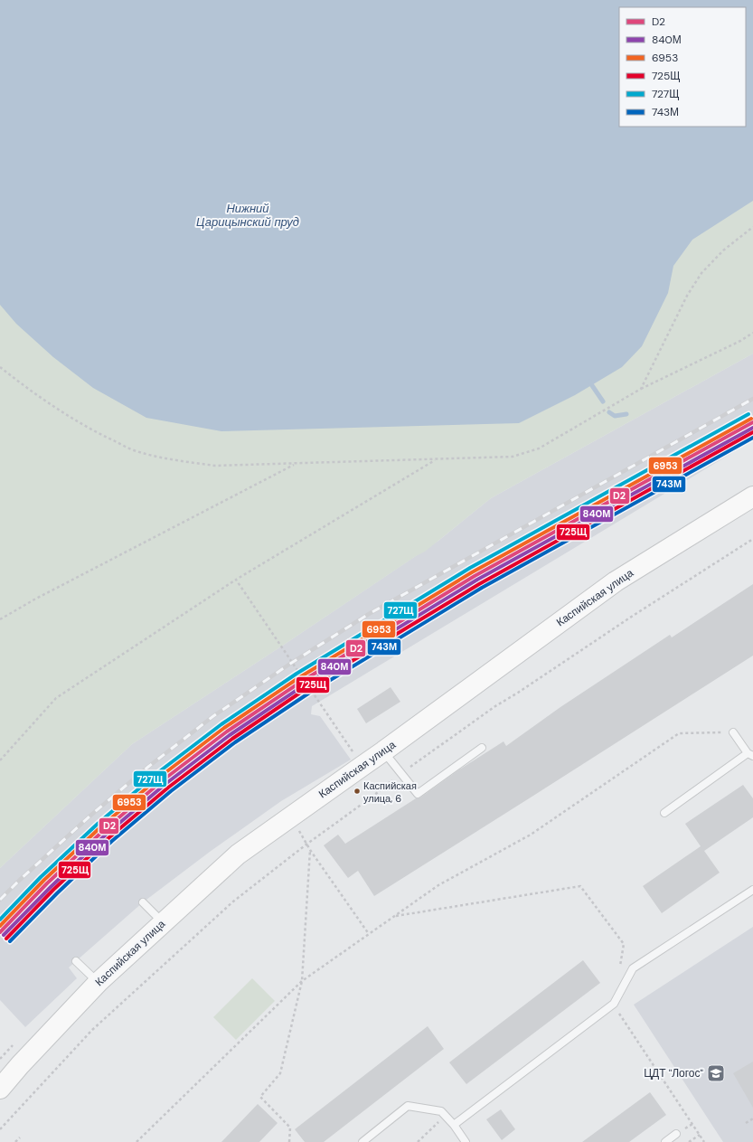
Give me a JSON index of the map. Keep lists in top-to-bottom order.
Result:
{
  "streets": {
    "main road": ["Каспийская улица"]
  },
  "water": ["Нижний Царицынский пруд"],
  "places": {
    "other": ["Каспийская улица, 6"],
    "school or university": ["ЦДТ \"Логос\""]
  },
  "lines": [
    "transit line 727Щ",
    "transit line 6953",
    "transit line D2",
    "transit line 840М",
    "transit line 725Щ",
    "transit line 743М"
  ],
  "legend": [
    "D2",
    "840М",
    "6953",
    "725Щ",
    "727Щ",
    "743М"
  ]
}
